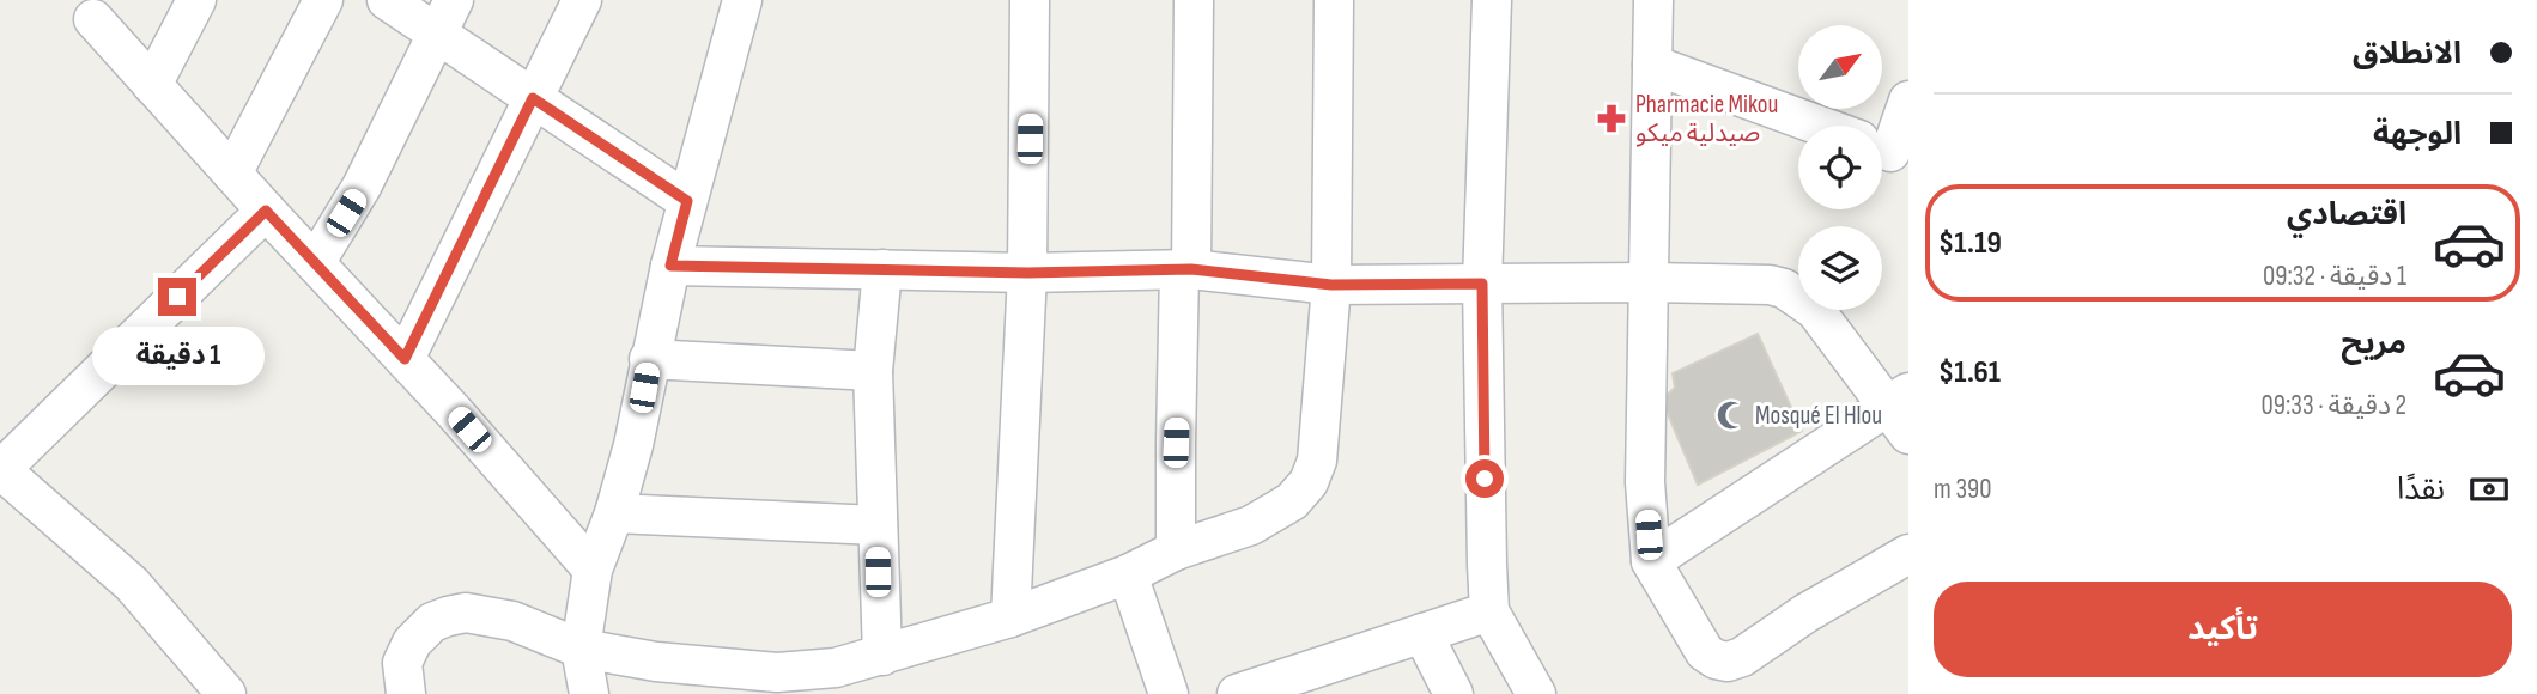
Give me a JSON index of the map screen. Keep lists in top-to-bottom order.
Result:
{
  "places": {
    "pharmacy": ["Pharmacie Mikou صيدلية ميكو"],
    "mosque": ["Mosqué El Hlou"]
  },
  "north": "top right",
  "page": {
    "banner": ["الانطلاق", "الوجهة"],
    "list": [
      {
        "name": "اقتصادي",
        "note": "1 دقيقة · 09:32",
        "value": "$1.19"
      },
      {
        "name": "مريح",
        "note": "2 دقيقة · 09:33",
        "value": "$1.61"
      }
    ],
    "bubble": "1 دقيقة",
    "pay": ["نقدًا", "390 m"],
    "buttons": "تأكيد"
  }
}
